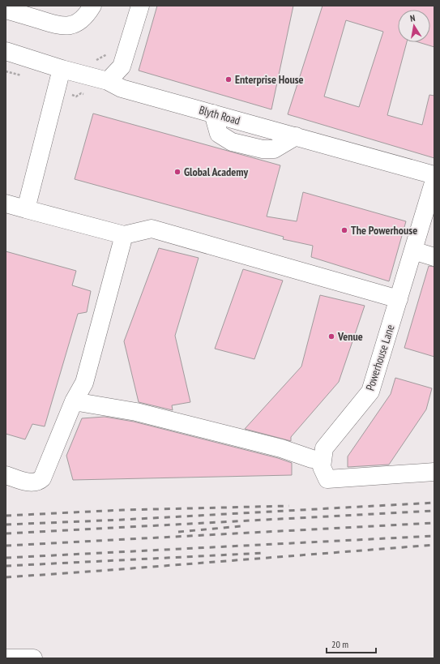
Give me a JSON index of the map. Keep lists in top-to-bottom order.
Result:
{
  "streets": {
    "street": ["Blyth Road", "Powerhouse Lane"]
  },
  "places": [
    "Enterprise House",
    "Global Academy",
    "The Powerhouse",
    "Venue"
  ],
  "scale_bar": "20 m",
  "north": "top"
}
